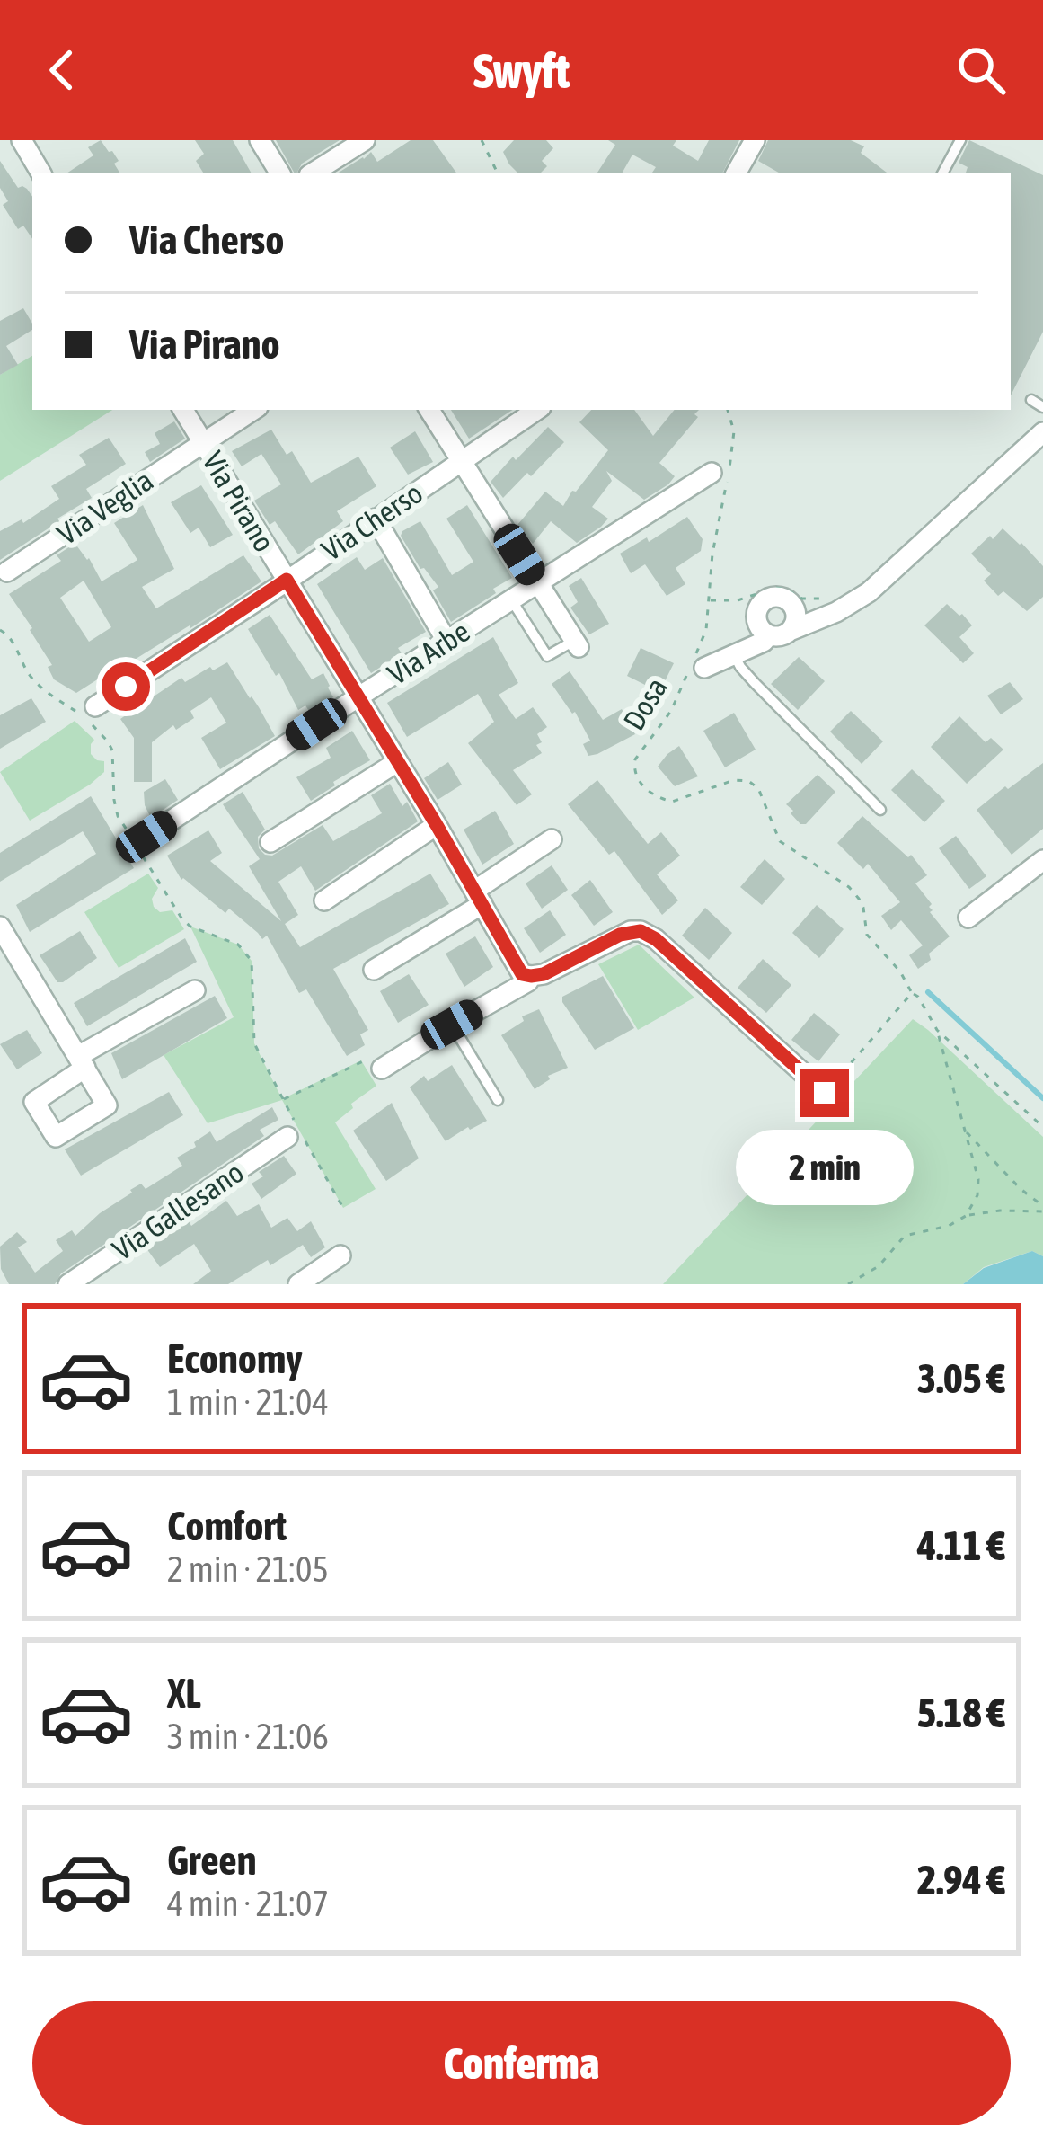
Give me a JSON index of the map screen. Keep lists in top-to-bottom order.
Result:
{
  "streets": {
    "street": [
      "Via Pirano",
      "Via Veglia",
      "Via Cherso",
      "Via Arbe",
      "Via Gallesano"
    ],
    "path": ["Dosa"]
  },
  "crossings": [
    ["Via Pirano", "Via Veglia"],
    ["Via Pirano", "Via Cherso"],
    ["Via Pirano", "Via Arbe"]
  ],
  "page": {
    "header": "Swyft",
    "banner": ["Via Cherso", "Via Pirano"],
    "bubble": "2 min",
    "list": [
      {
        "name": "Economy",
        "note": "1 min · 21:04",
        "value": "3.05 €"
      },
      {
        "name": "Comfort",
        "note": "2 min · 21:05",
        "value": "4.11 €"
      },
      {
        "name": "XL",
        "note": "3 min · 21:06",
        "value": "5.18 €"
      },
      {
        "name": "Green",
        "note": "4 min · 21:07",
        "value": "2.94 €"
      }
    ],
    "buttons": "Conferma"
  }
}
